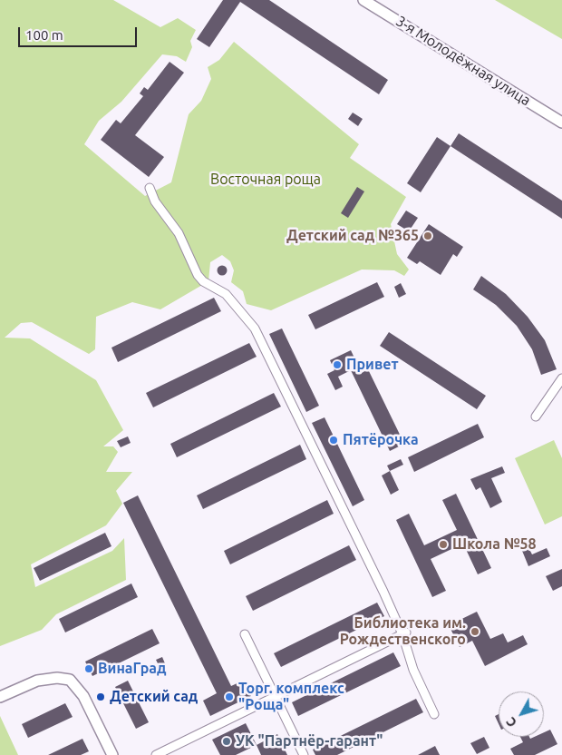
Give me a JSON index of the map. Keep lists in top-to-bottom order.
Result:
{
  "streets": {
    "main road": ["3-я Молодёжная улица"]
  },
  "parks": ["Восточная роща"],
  "places": [
    "Детский сад №365",
    "Привет",
    "Пятёрочка",
    "Школа №58",
    "Библиотека им. Рождественского",
    "ВинаГрад",
    "Детский сад",
    "Торг. комплекс \"Роща\"",
    "УК \"Партнёр-гарант\""
  ],
  "scale_bar": "100 m",
  "north": "bottom left"
}
